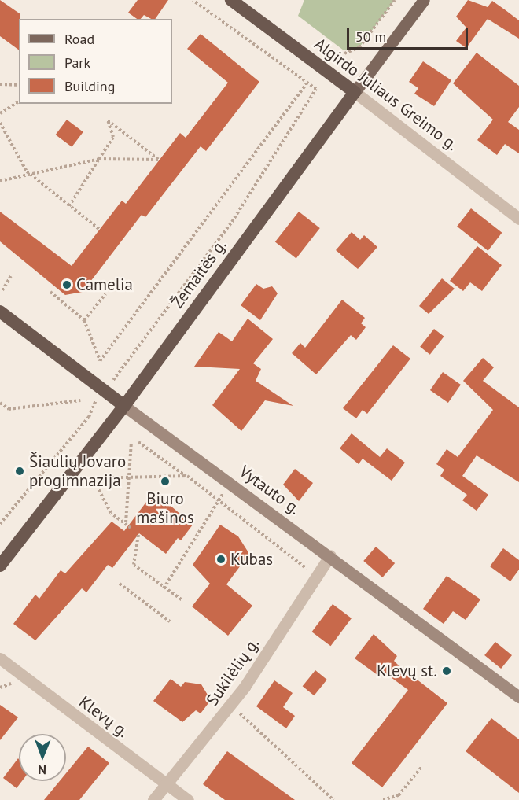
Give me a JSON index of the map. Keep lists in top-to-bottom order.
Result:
{
  "streets": {
    "highway": ["Algirdo Juliaus Greimo g.", "Žemaitės g.", "Vytauto g."],
    "street": ["Sukilėlių g.", "Klevų g."]
  },
  "crossings": [
    ["Algirdo Juliaus Greimo g.", "Žemaitės g."],
    ["Žemaitės g.", "Vytauto g."],
    ["Vytauto g.", "Sukilėlių g."],
    ["Sukilėlių g.", "Klevų g."]
  ],
  "places": [
    "Camelia",
    "Šiaulių Jovaro progimnazija",
    "Biuro mašinos",
    "Kubas",
    "Klevų st."
  ],
  "legend": ["Road", "Park", "Building"],
  "scale_bar": "50 m",
  "north": "bottom"
}
